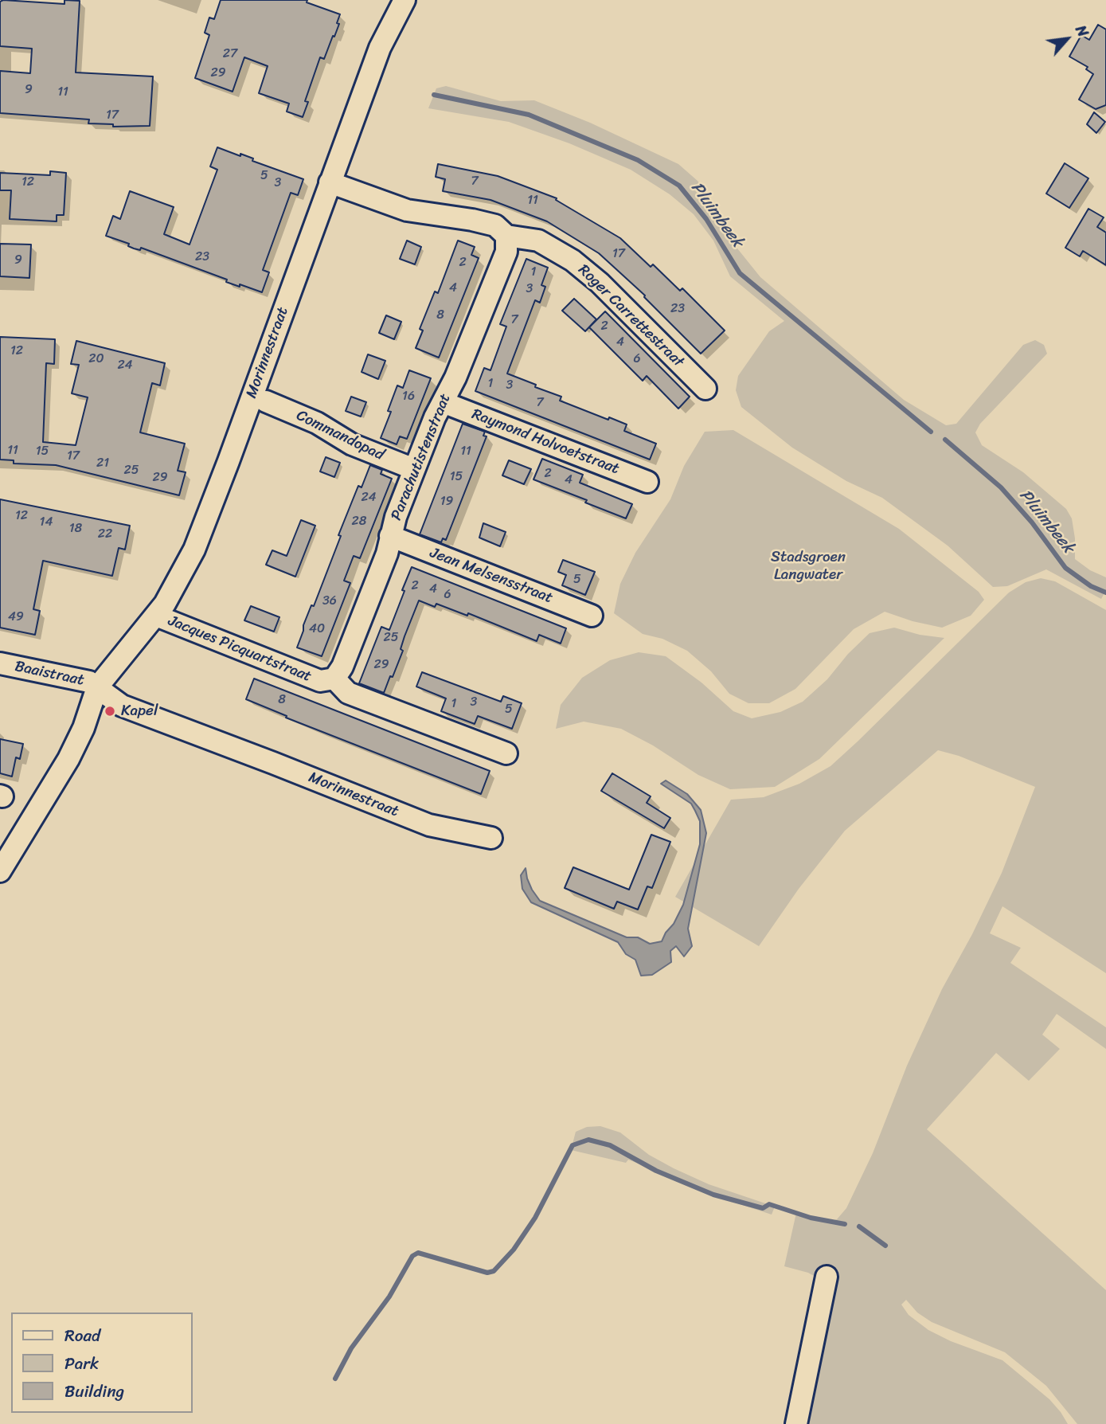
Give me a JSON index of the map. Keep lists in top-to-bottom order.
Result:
{
  "streets": {
    "street": [
      "Roger Carrettestraat",
      "Morinnestraat",
      "Commandopad",
      "Raymond Holvoetstraat",
      "Parachutistenstraat",
      "Jean Melsensstraat",
      "Jacques Picquartstraat",
      "Baaistraat"
    ]
  },
  "crossings": [
    ["Roger Carrettestraat", "Morinnestraat"],
    ["Roger Carrettestraat", "Parachutistenstraat"],
    ["Morinnestraat", "Jacques Picquartstraat"],
    ["Morinnestraat", "Baaistraat"],
    ["Commandopad", "Parachutistenstraat"],
    ["Raymond Holvoetstraat", "Parachutistenstraat"],
    ["Parachutistenstraat", "Jean Melsensstraat"],
    ["Parachutistenstraat", "Jacques Picquartstraat"]
  ],
  "water": ["Pluimbeek"],
  "parks": ["Stadsgroen Langwater"],
  "places": ["Kapel"],
  "house_numbers": [
    "27",
    "29",
    "9",
    "11",
    "17",
    "5",
    "7",
    "12",
    "3",
    "11",
    "17",
    "23",
    "9",
    "2",
    "1",
    "4",
    "3",
    "23",
    "8",
    "7",
    "2",
    "4",
    "12",
    "20",
    "6",
    "24",
    "1",
    "3",
    "16",
    "7",
    "11",
    "15",
    "11",
    "17",
    "21",
    "25",
    "2",
    "15",
    "29",
    "4",
    "24",
    "19",
    "12",
    "28",
    "14",
    "18",
    "22",
    "5",
    "2",
    "4",
    "6",
    "36",
    "49",
    "40",
    "25",
    "29",
    "8",
    "3",
    "1",
    "5"
  ],
  "legend": ["Road", "Park", "Building"],
  "north": "top right"
}
